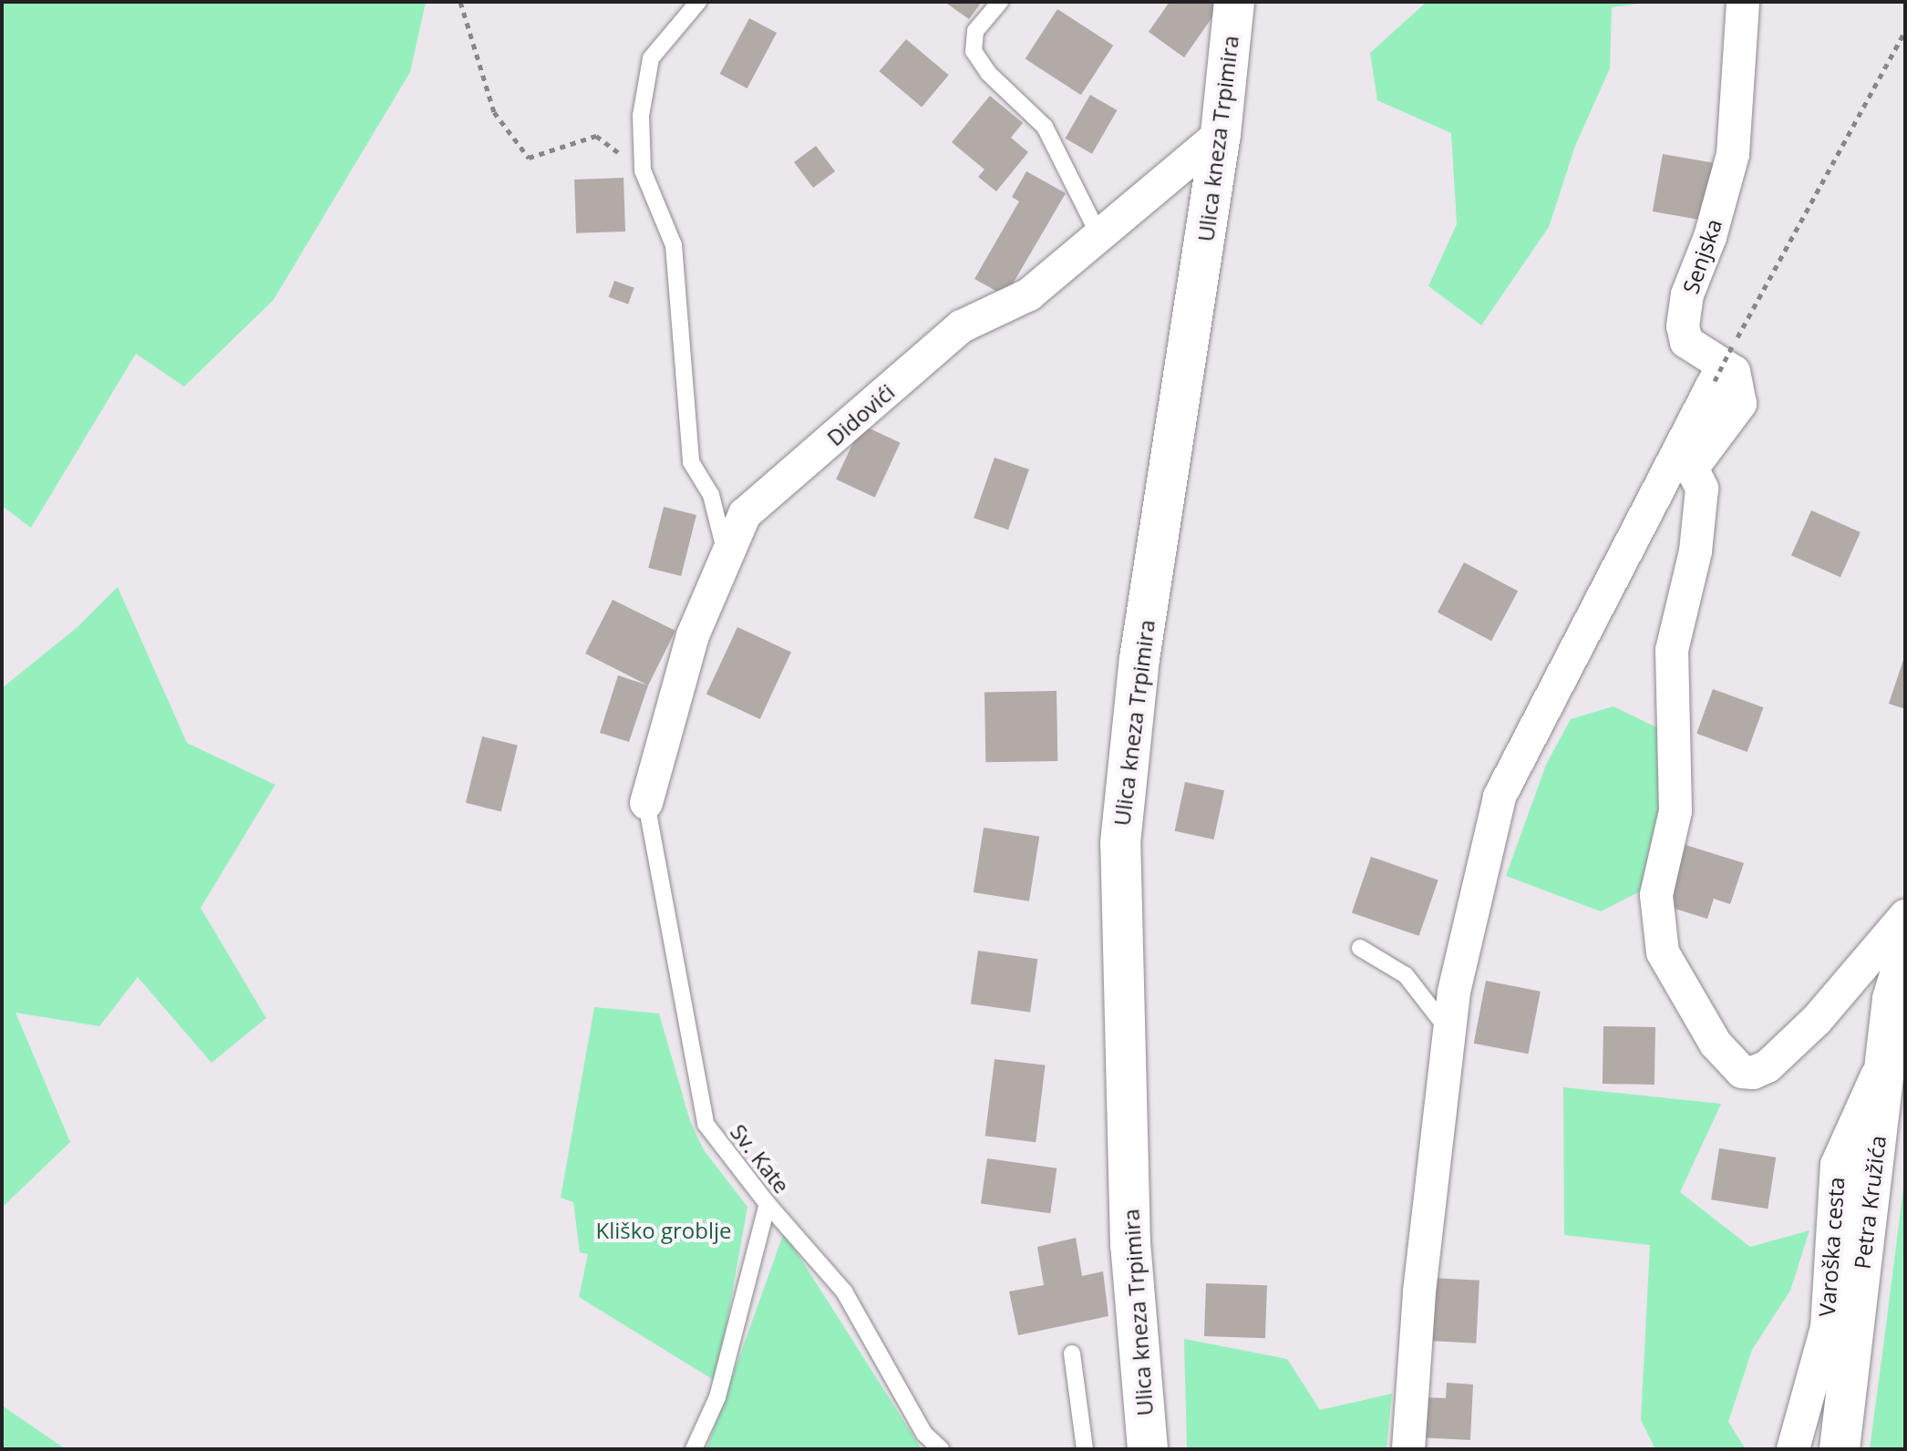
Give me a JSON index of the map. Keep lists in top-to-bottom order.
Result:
{
  "streets": {
    "main road": ["Ulica kneza Trpimira", "Petra Kružića"],
    "street": ["Senjska", "Didovići", "Varoška cesta"],
    "lane": ["Sv. Kate"]
  },
  "crossings": [
    ["Ulica kneza Trpimira", "Didovići"],
    ["Didovići", "Sv. Kate"],
    ["Petra Kružića", "Varoška cesta"]
  ],
  "parks": ["Kliško groblje"]
}
